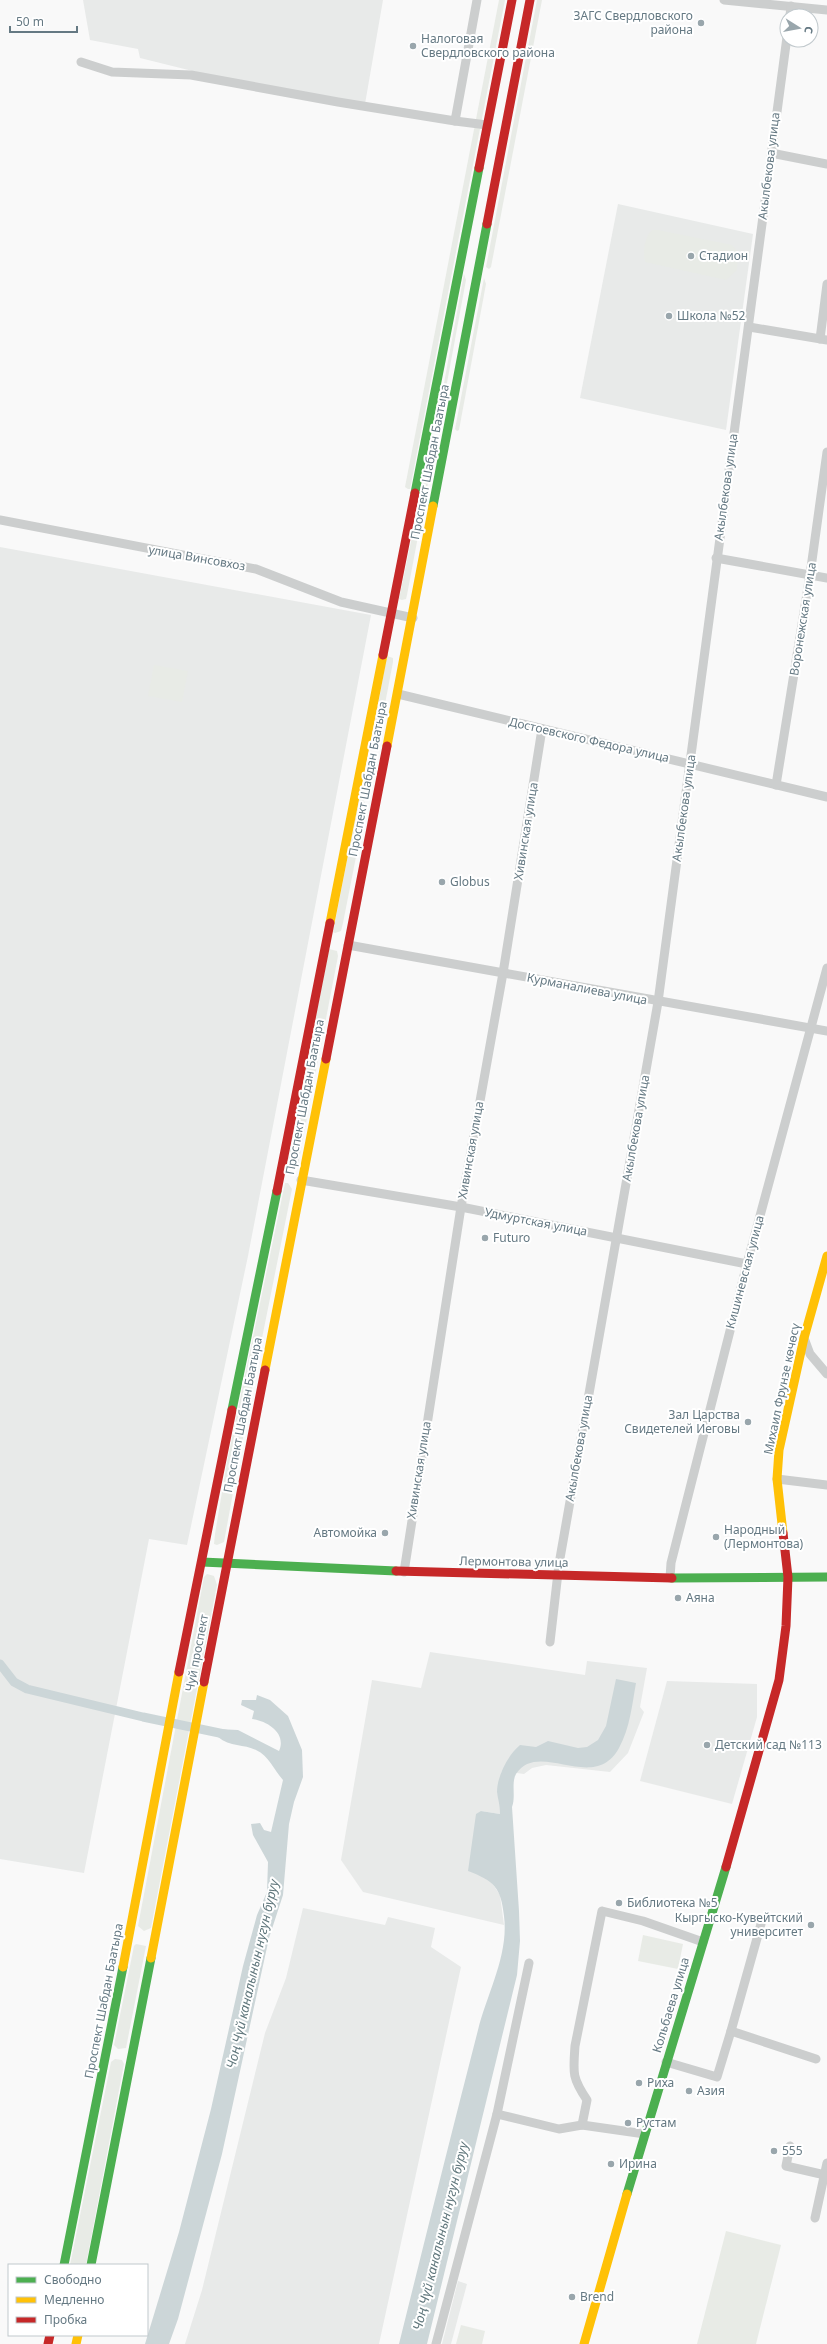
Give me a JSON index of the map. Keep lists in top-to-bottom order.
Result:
{
  "streets": {
    "main road": [
      "Проспект Шабдан Баатыра",
      "Михаил Фрунзе көчөсү",
      "Лермонтова улица",
      "Чуй проспект",
      "Кольбаева улица"
    ],
    "street": [
      "Акылбекова улица",
      "улица Винсовхоз",
      "Воронежская улица",
      "Достоевского Федора улица",
      "Хивинская улица",
      "Курманалиева улица",
      "Удмуртская улица",
      "Кишиневская улица"
    ]
  },
  "crossings": [
    ["Акылбекова улица", "Достоевского Федора улица"],
    ["Акылбекова улица", "Курманалиева улица"],
    ["Акылбекова улица", "Удмуртская улица"],
    ["Акылбекова улица", "Лермонтова улица"],
    ["Проспект Шабдан Баатыра", "улица Винсовхоз"],
    ["Проспект Шабдан Баатыра", "Достоевского Федора улица"],
    ["Проспект Шабдан Баатыра", "Курманалиева улица"],
    ["Проспект Шабдан Баатыра", "Удмуртская улица"],
    ["Проспект Шабдан Баатыра", "Лермонтова улица"],
    ["Проспект Шабдан Баатыра", "Чуй проспект"],
    ["Воронежская улица", "Достоевского Федора улица"],
    ["Достоевского Федора улица", "Хивинская улица"],
    ["Хивинская улица", "Курманалиева улица"],
    ["Хивинская улица", "Удмуртская улица"],
    ["Хивинская улица", "Лермонтова улица"],
    ["Курманалиева улица", "Кишиневская улица"],
    ["Удмуртская улица", "Кишиневская улица"],
    ["Кишиневская улица", "Лермонтова улица"],
    ["Михаил Фрунзе көчөсү", "Лермонтова улица"],
    ["Михаил Фрунзе көчөсү", "Кольбаева улица"],
    ["Лермонтова улица", "Чуй проспект"],
    ["Лермонтова улица", "Кольбаева улица"]
  ],
  "water": ["Чоң Чүй каналынын нугун буруу"],
  "places": [
    "ЗАГС Свердловского района",
    "Налоговая Свердловского района",
    "Стадион",
    "Школа №52",
    "Globus",
    "Futuro",
    "Зал Царства Свидетелей Иеговы",
    "Автомойка",
    "Народный (Лермонтова)",
    "Аяна",
    "Детский сад №113",
    "Библиотека №5",
    "Кыргыско-Кувейтский университет",
    "Риха",
    "Азия",
    "Рустам",
    "555",
    "Ирина",
    "Brend"
  ],
  "legend": ["Свободно", "Медленно", "Пробка"],
  "scale_bar": "50 m",
  "north": "right"
}
